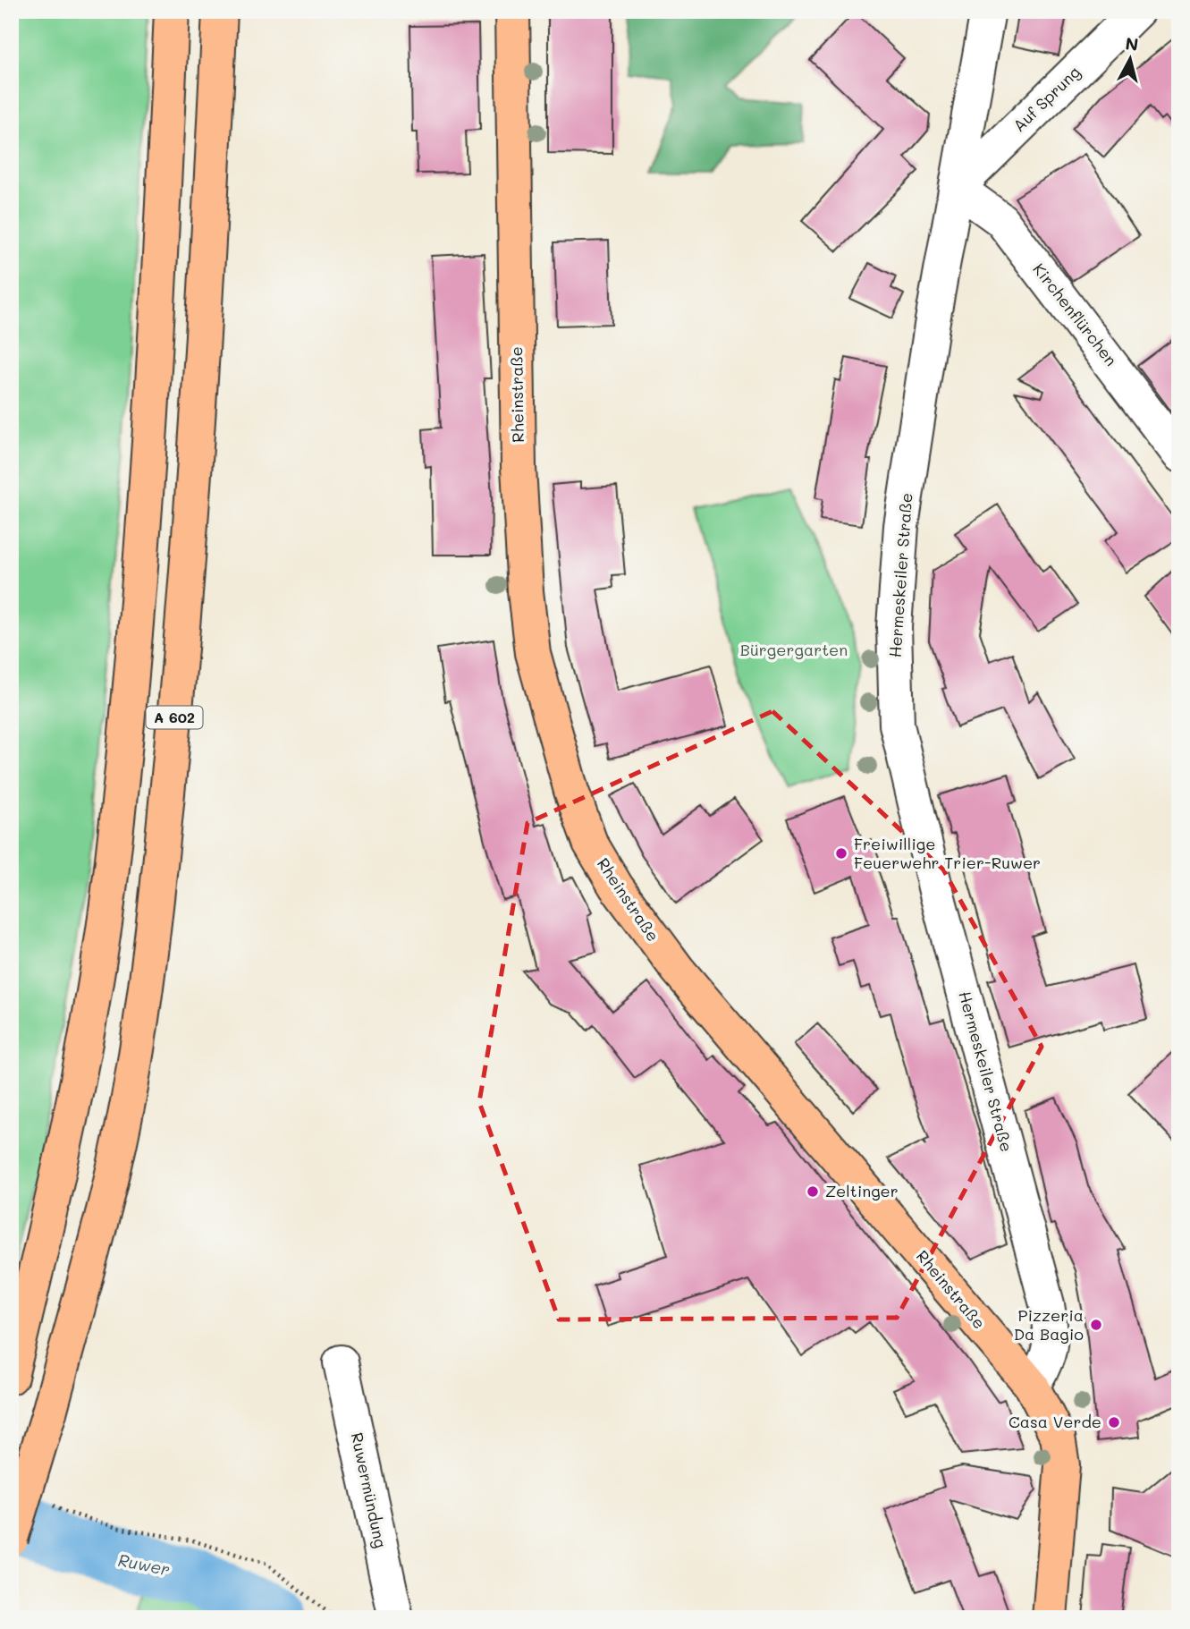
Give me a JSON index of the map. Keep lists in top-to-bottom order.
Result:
{
  "streets": {
    "main road": ["Rheinstraße", "A 602"],
    "street": [
      "Auf Sprung",
      "Kirchenflürchen",
      "Hermeskeiler Straße",
      "Ruwermündung"
    ]
  },
  "crossings": [
    ["Auf Sprung", "Kirchenflürchen"],
    ["Auf Sprung", "Hermeskeiler Straße"],
    ["Kirchenflürchen", "Hermeskeiler Straße"],
    ["Rheinstraße", "Hermeskeiler Straße"]
  ],
  "water": ["Ruwer"],
  "parks": ["Bürgergarten"],
  "places": [
    "Freiwillige Feuerwehr Trier-Ruwer",
    "Zeltinger",
    "Pizzeria Da Bagio",
    "Casa Verde"
  ],
  "north": "top"
}
